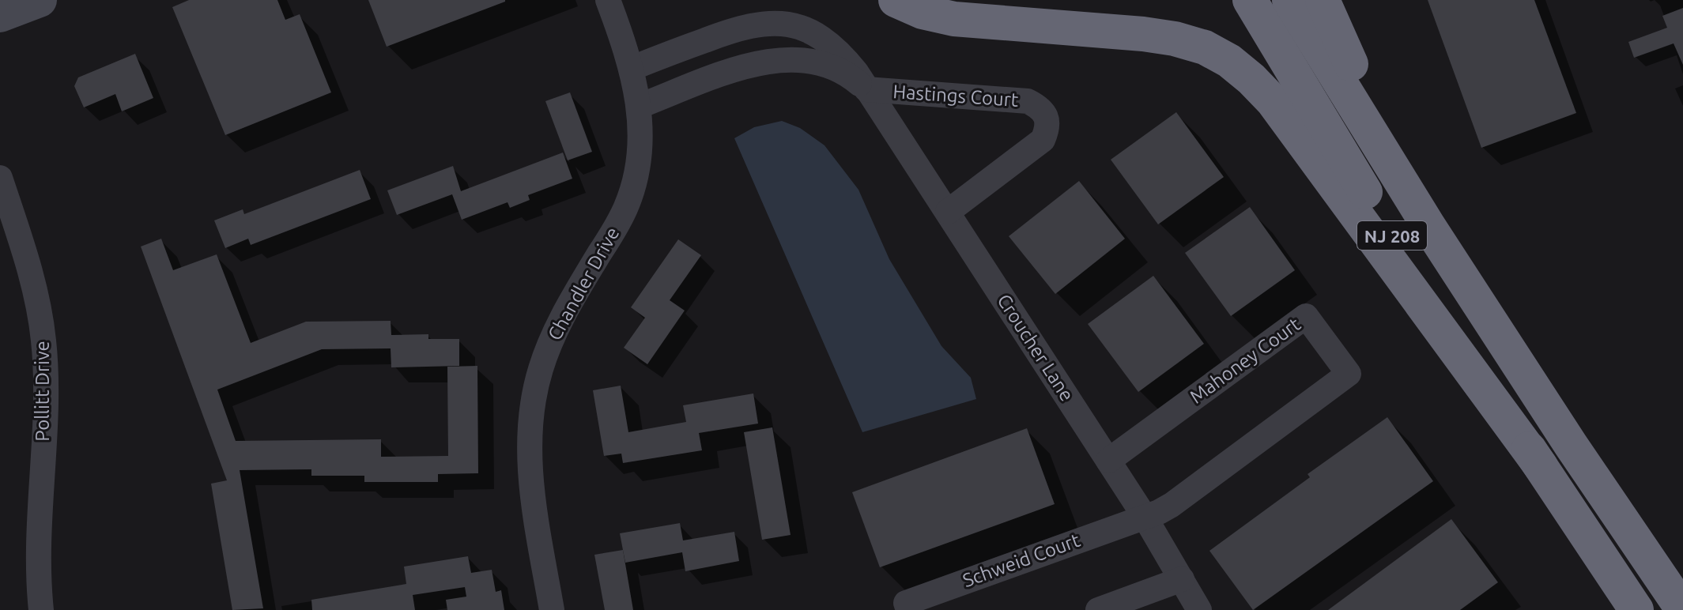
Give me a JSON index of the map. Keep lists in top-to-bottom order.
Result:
{
  "streets": {
    "highway": ["NJ 208"],
    "street": [
      "Hastings Court",
      "Chandler Drive",
      "Croucher Lane",
      "Mahoney Court",
      "Pollitt Drive",
      "Schweid Court"
    ]
  },
  "crossings": [
    ["Hastings Court", "Croucher Lane"],
    ["Chandler Drive", "Croucher Lane"],
    ["Croucher Lane", "Mahoney Court"],
    ["Croucher Lane", "Schweid Court"],
    ["Mahoney Court", "Schweid Court"]
  ]
}
